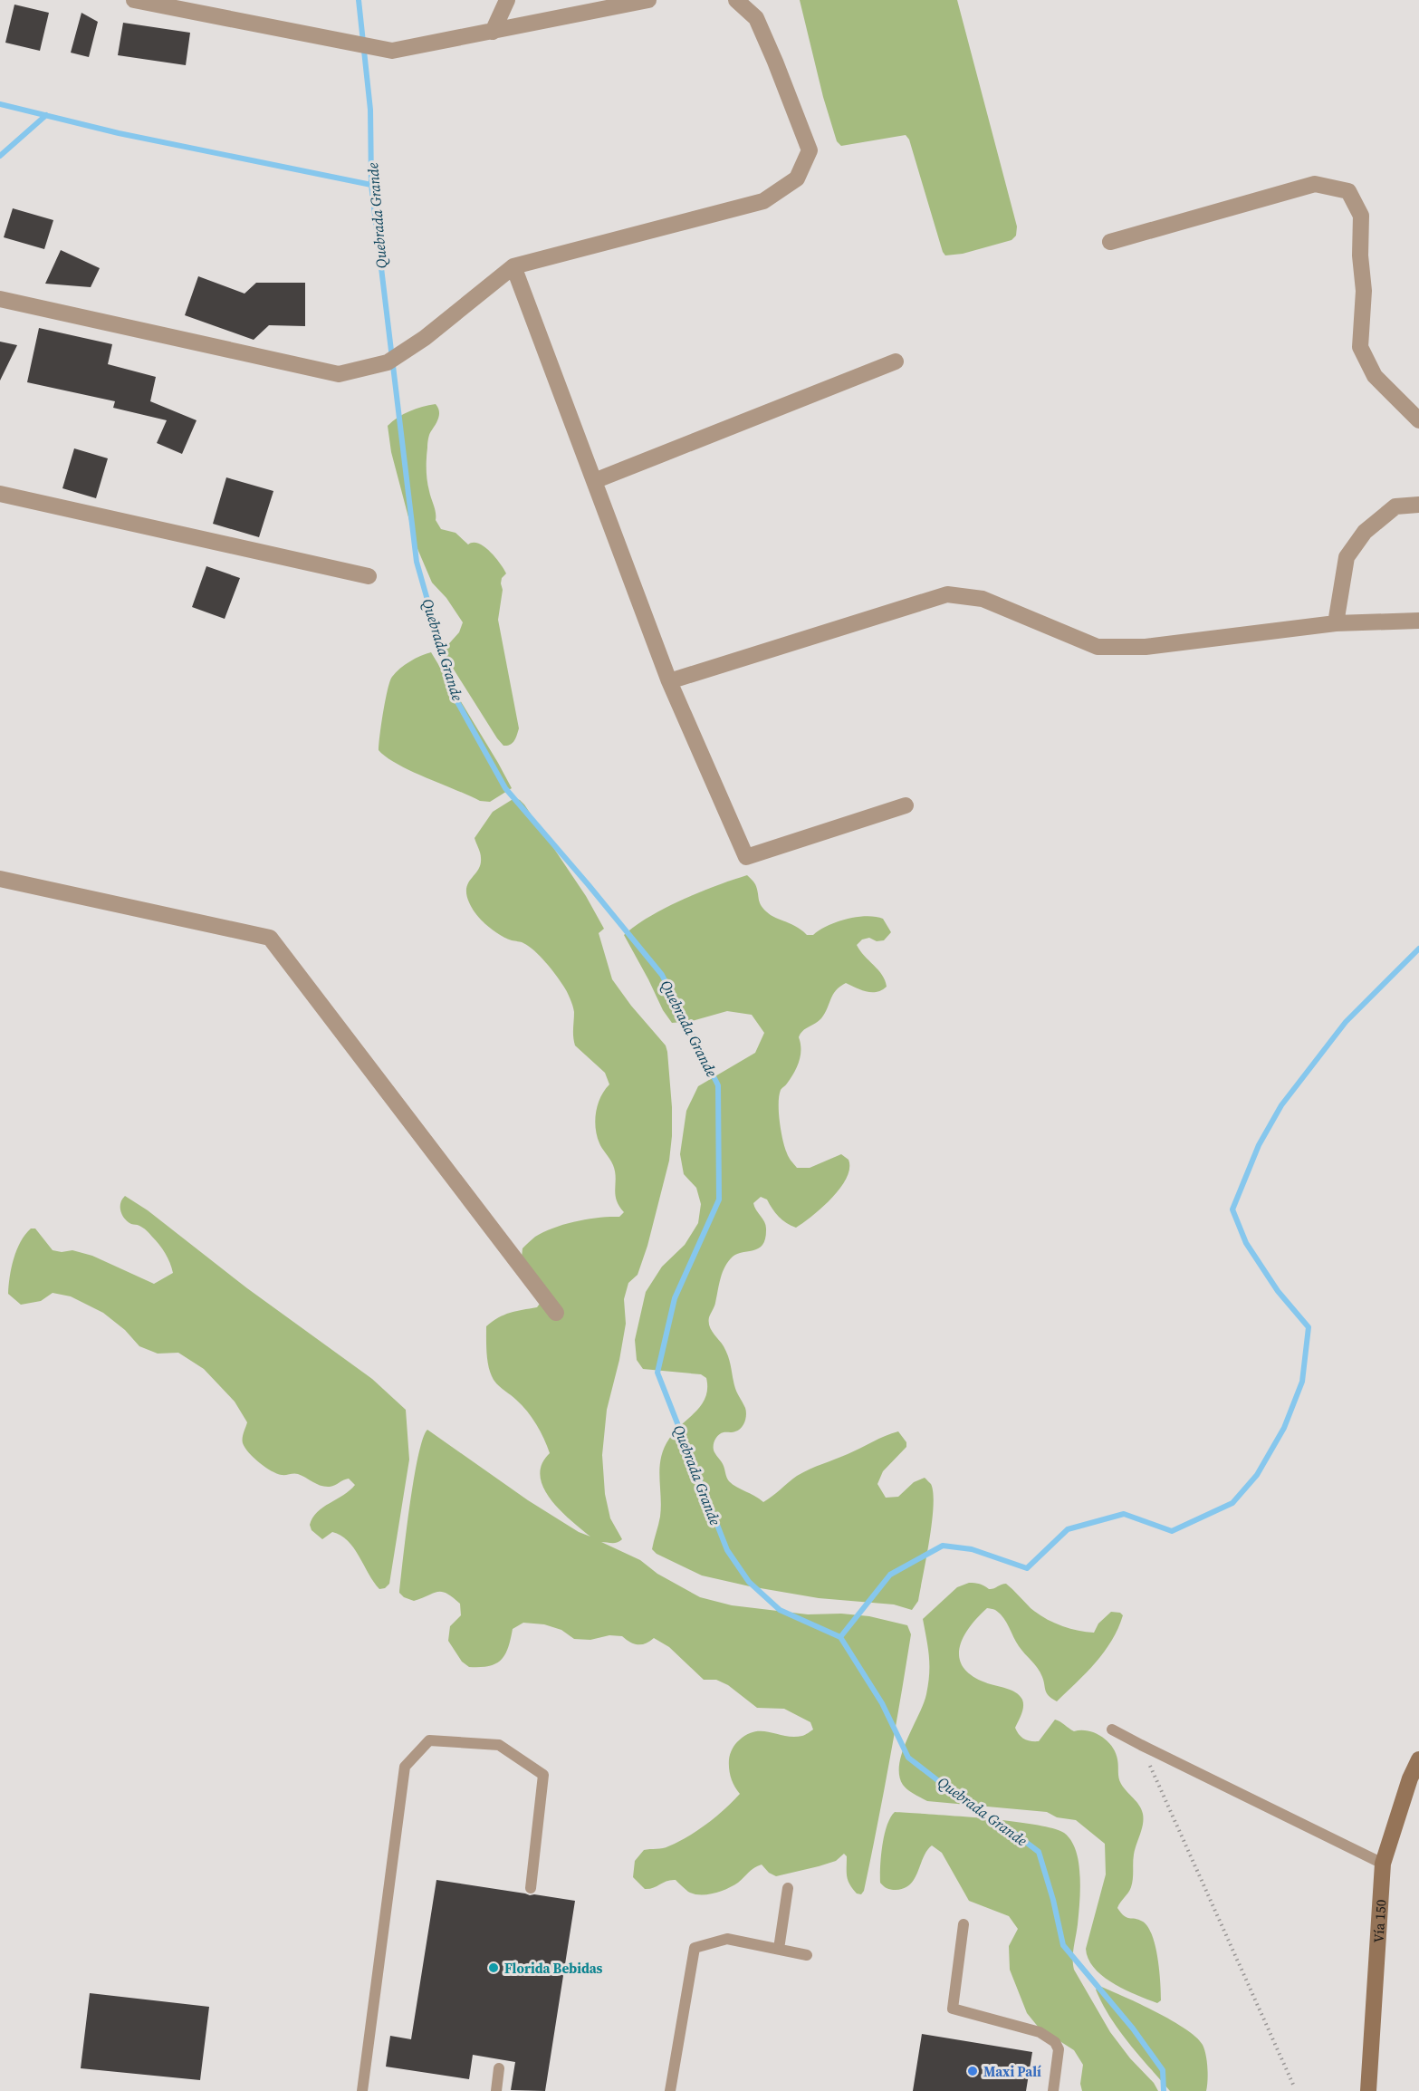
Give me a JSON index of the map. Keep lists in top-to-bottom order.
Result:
{
  "streets": {
    "main road": ["Vía 150"]
  },
  "water": ["Quebrada Grande"],
  "places": ["Florida Bebidas", "Maxi Palí"]
}
